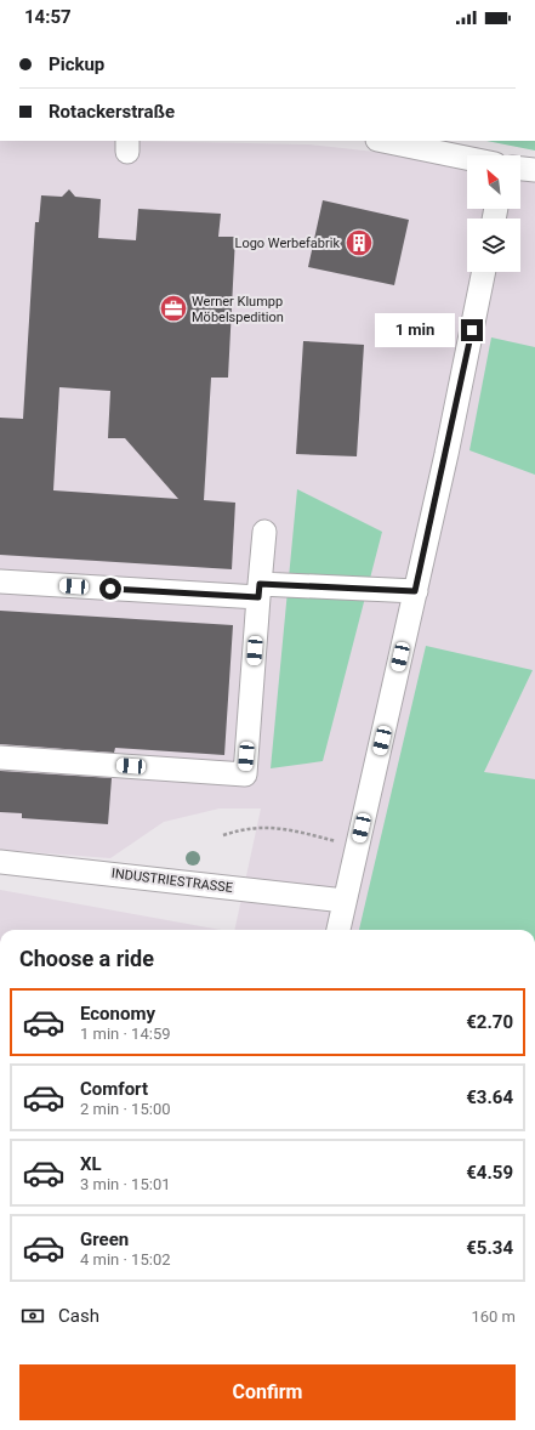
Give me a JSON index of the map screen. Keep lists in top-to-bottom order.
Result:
{
  "streets": {
    "street": ["INDUSTRIESTRASSE"]
  },
  "places": {
    "building": ["Logo Werbefabrik"],
    "office": ["Werner Klumpp Möbelspedition"]
  },
  "north": "top left",
  "page": {
    "status": "14:57",
    "banner": ["Pickup", "Rotackerstraße"],
    "bubble": "1 min",
    "heading": "Choose a ride",
    "list": [
      {
        "name": "Economy",
        "note": "1 min · 14:59",
        "value": "€2.70"
      },
      {
        "name": "Comfort",
        "note": "2 min · 15:00",
        "value": "€3.64"
      },
      {
        "name": "XL",
        "note": "3 min · 15:01",
        "value": "€4.59"
      },
      {
        "name": "Green",
        "note": "4 min · 15:02",
        "value": "€5.34"
      }
    ],
    "pay": ["Cash", "160 m"],
    "buttons": "Confirm"
  }
}
